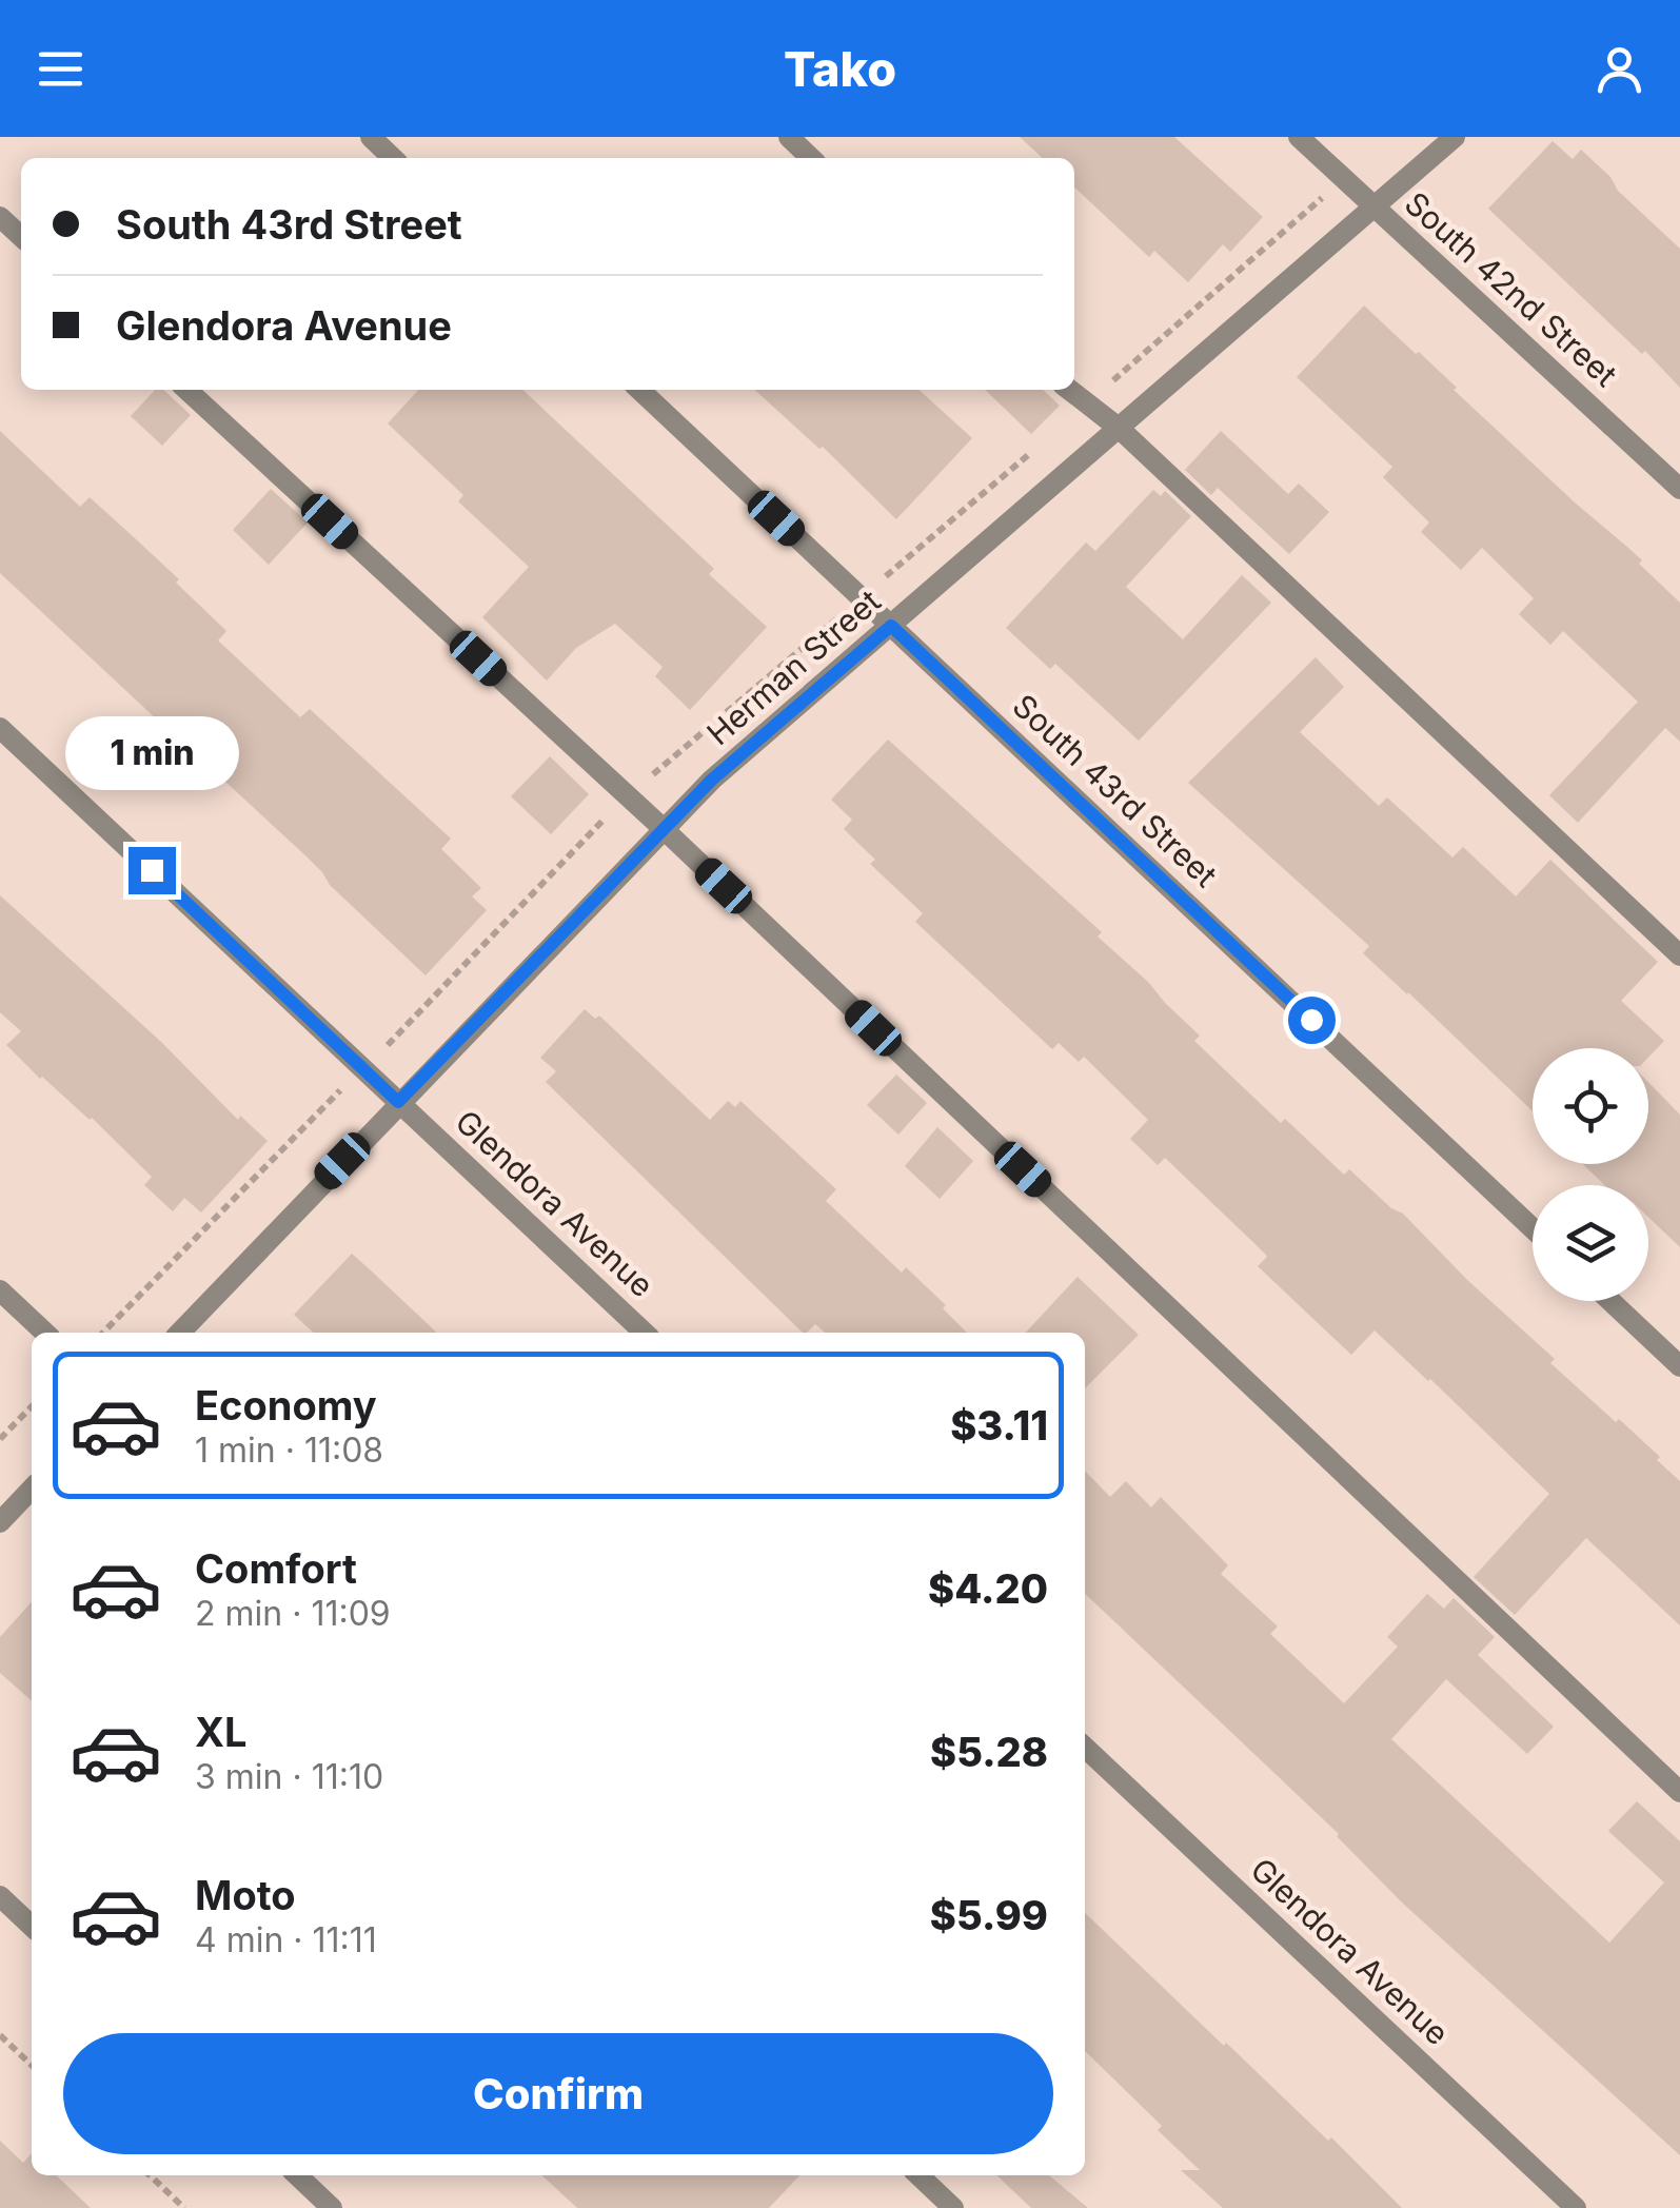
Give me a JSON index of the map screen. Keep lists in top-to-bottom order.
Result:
{
  "streets": {
    "street": [
      "South 42nd Street",
      "Herman Street",
      "South 43rd Street",
      "Glendora Avenue"
    ]
  },
  "crossings": [
    ["South 42nd Street", "Herman Street"],
    ["Herman Street", "South 43rd Street"],
    ["Herman Street", "Glendora Avenue"]
  ],
  "page": {
    "header": "Tako",
    "banner": ["South 43rd Street", "Glendora Avenue"],
    "bubble": "1 min",
    "list": [
      {
        "name": "Economy",
        "note": "1 min · 11:08",
        "value": "$3.11"
      },
      {
        "name": "Comfort",
        "note": "2 min · 11:09",
        "value": "$4.20"
      },
      {
        "name": "XL",
        "note": "3 min · 11:10",
        "value": "$5.28"
      },
      {
        "name": "Moto",
        "note": "4 min · 11:11",
        "value": "$5.99"
      }
    ],
    "buttons": "Confirm"
  }
}
